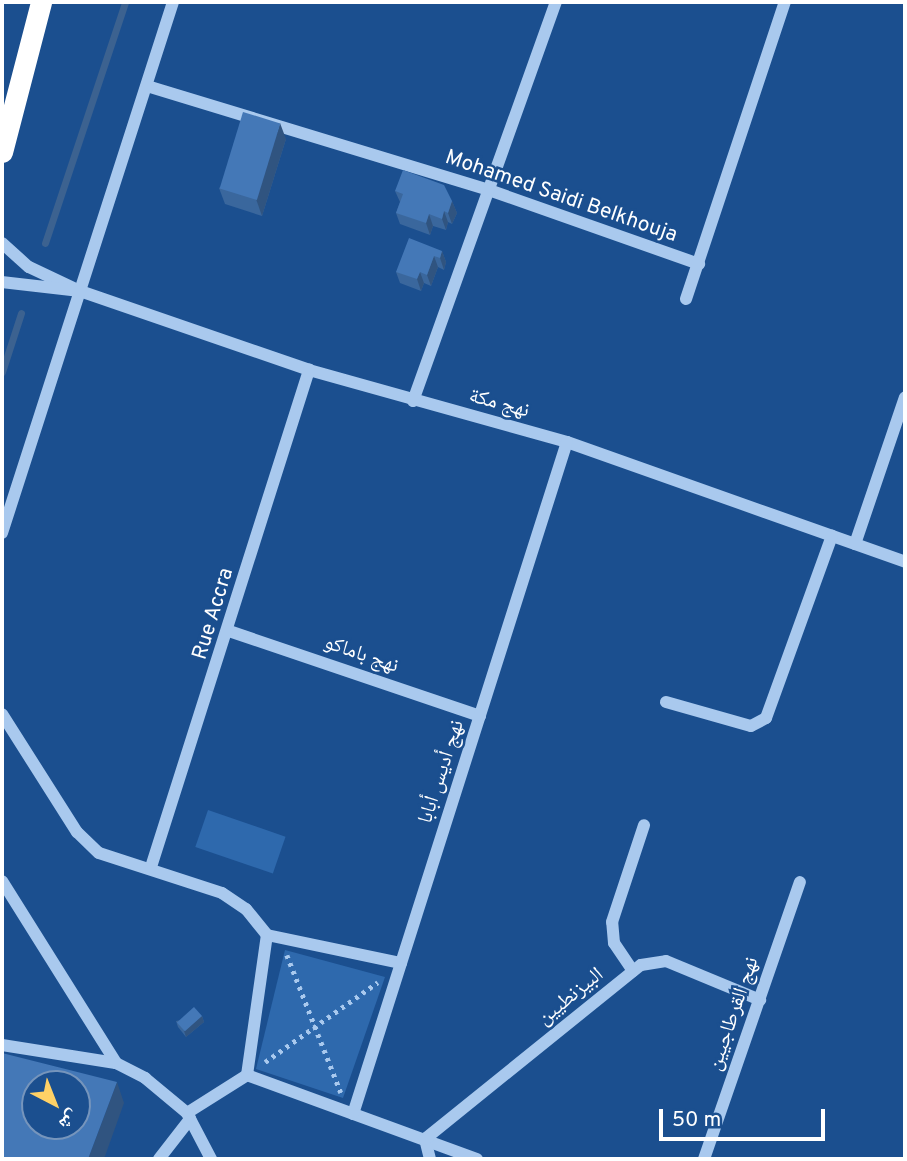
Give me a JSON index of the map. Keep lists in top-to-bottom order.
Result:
{
  "streets": {
    "street": [
      "Mohamed Saidi Belkhouja",
      "نهج مكة",
      "Rue Accra",
      "نهج باماكو",
      "نهج أديس أبابا",
      "البيزنطيين",
      "نهج القرطاجيين"
    ]
  },
  "crossings": [
    ["نهج مكة", "Rue Accra"],
    ["نهج مكة", "نهج أديس أبابا"],
    ["Rue Accra", "نهج باماكو"],
    ["نهج باماكو", "نهج أديس أبابا"],
    ["البيزنطيين", "نهج القرطاجيين"]
  ],
  "scale_bar": "50 m",
  "north": "bottom right"
}
